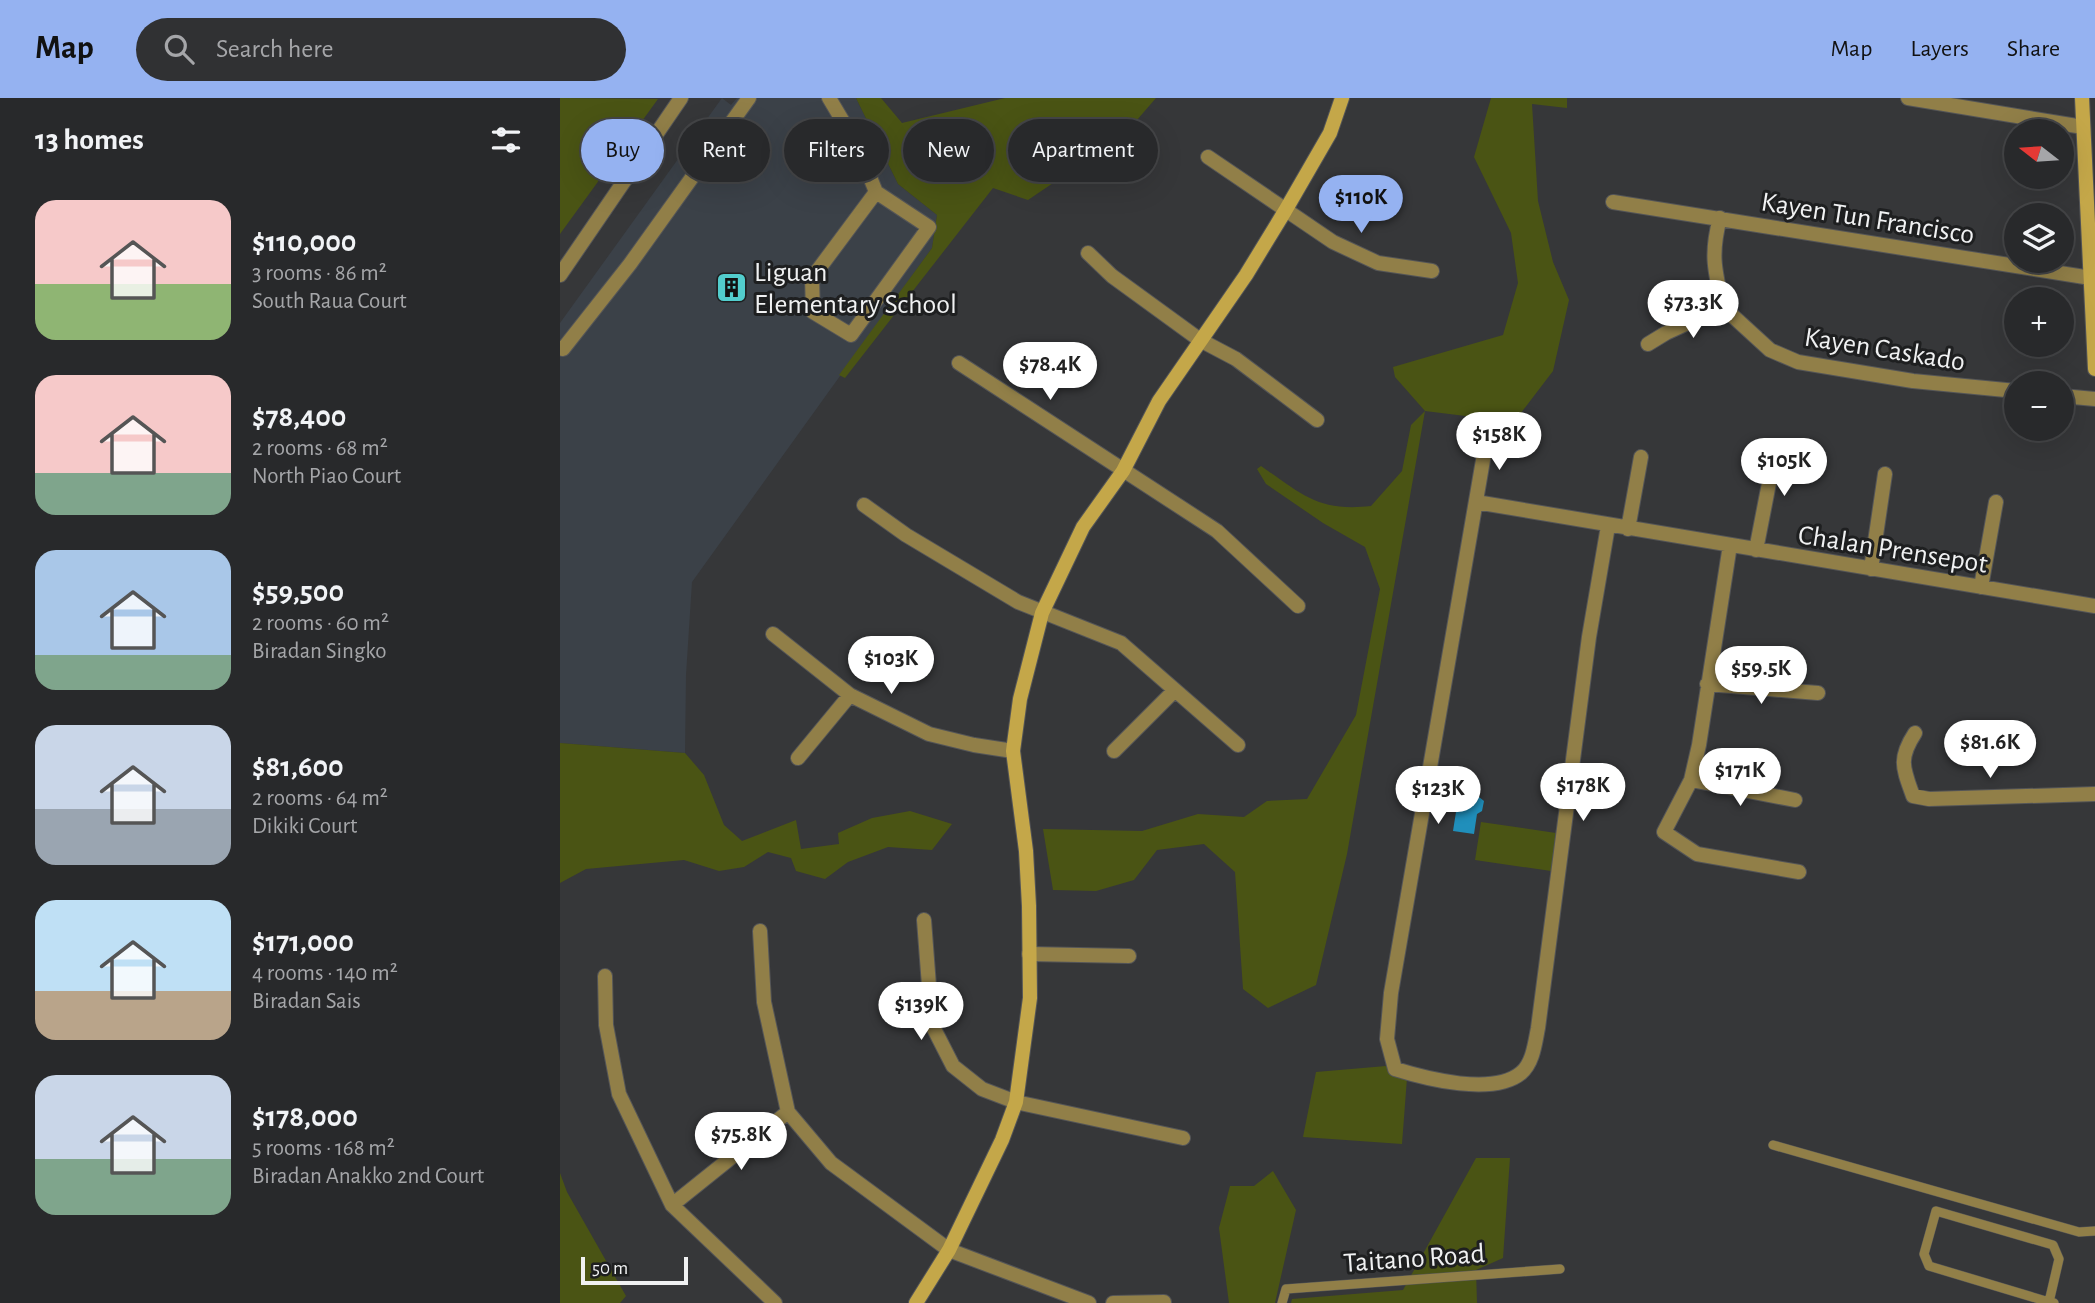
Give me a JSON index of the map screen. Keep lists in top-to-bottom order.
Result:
{
  "streets": {
    "street": ["Kayen Tun Francisco", "Kayen Caskado", "Chalan Prensepot"],
    "lane": ["Taitano Road"]
  },
  "crossings": [
    ["Kayen Tun Francisco", "Kayen Caskado"]
  ],
  "places": {
    "building": ["Liguan Elementary School"]
  },
  "scale_bar": "50 m",
  "north": "left",
  "page": {
    "header": "Map",
    "search": "Search here",
    "nav": ["Map", "Layers", "Share"],
    "heading": "13 homes",
    "map_buttons": ["+", "−"],
    "chip": [
      "Buy",
      "Rent",
      "Filters",
      "New",
      "Apartment"
    ],
    "price": [
      "$110K",
      "$73.3K",
      "$78.4K",
      "$158K",
      "$105K",
      "$103K",
      "$59.5K",
      "$81.6K",
      "$171K",
      "$178K",
      "$123K",
      "$139K",
      "$75.8K"
    ],
    "list": [
      {
        "name": "$110,000",
        "note": "3 rooms · 86 m² · South Raua Court"
      },
      {
        "name": "$78,400",
        "note": "2 rooms · 68 m² · North Piao Court"
      },
      {
        "name": "$59,500",
        "note": "2 rooms · 60 m² · Biradan Singko"
      },
      {
        "name": "$81,600",
        "note": "2 rooms · 64 m² · Dikiki Court"
      },
      {
        "name": "$171,000",
        "note": "4 rooms · 140 m² · Biradan Sais"
      },
      {
        "name": "$178,000",
        "note": "5 rooms · 168 m² · Biradan Anakko 2nd Court"
      }
    ],
    "scale": "50 m"
  }
}
